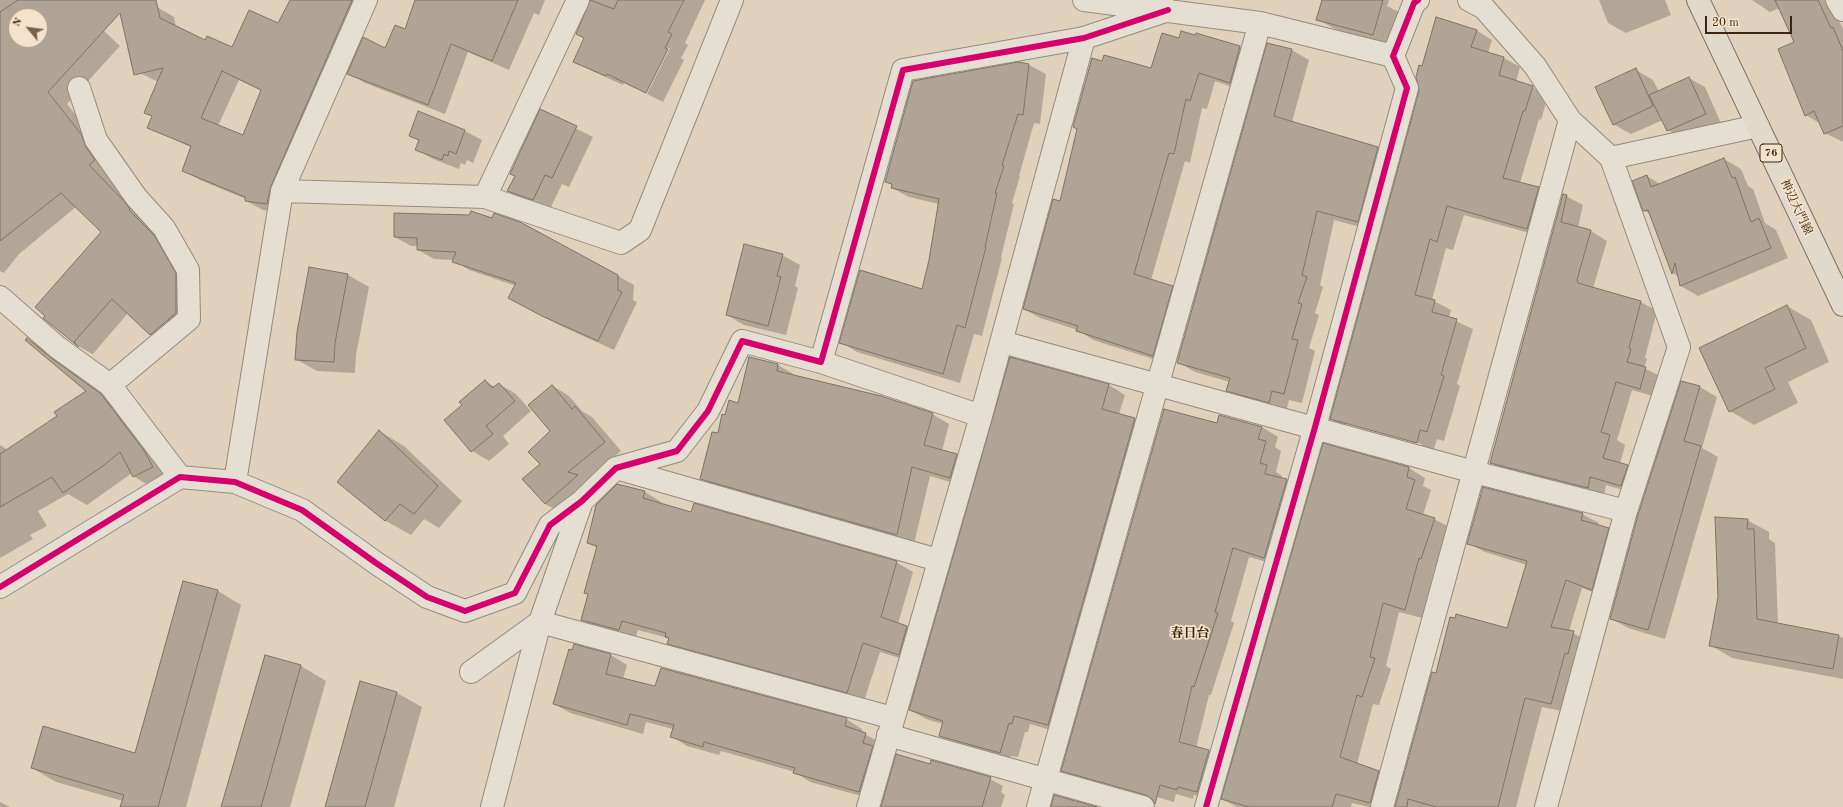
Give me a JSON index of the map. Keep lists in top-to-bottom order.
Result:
{
  "streets": {
    "main road": ["76", "神辺大門線"]
  },
  "districts": ["春日台"],
  "scale_bar": "20 m",
  "north": "top left"
}
